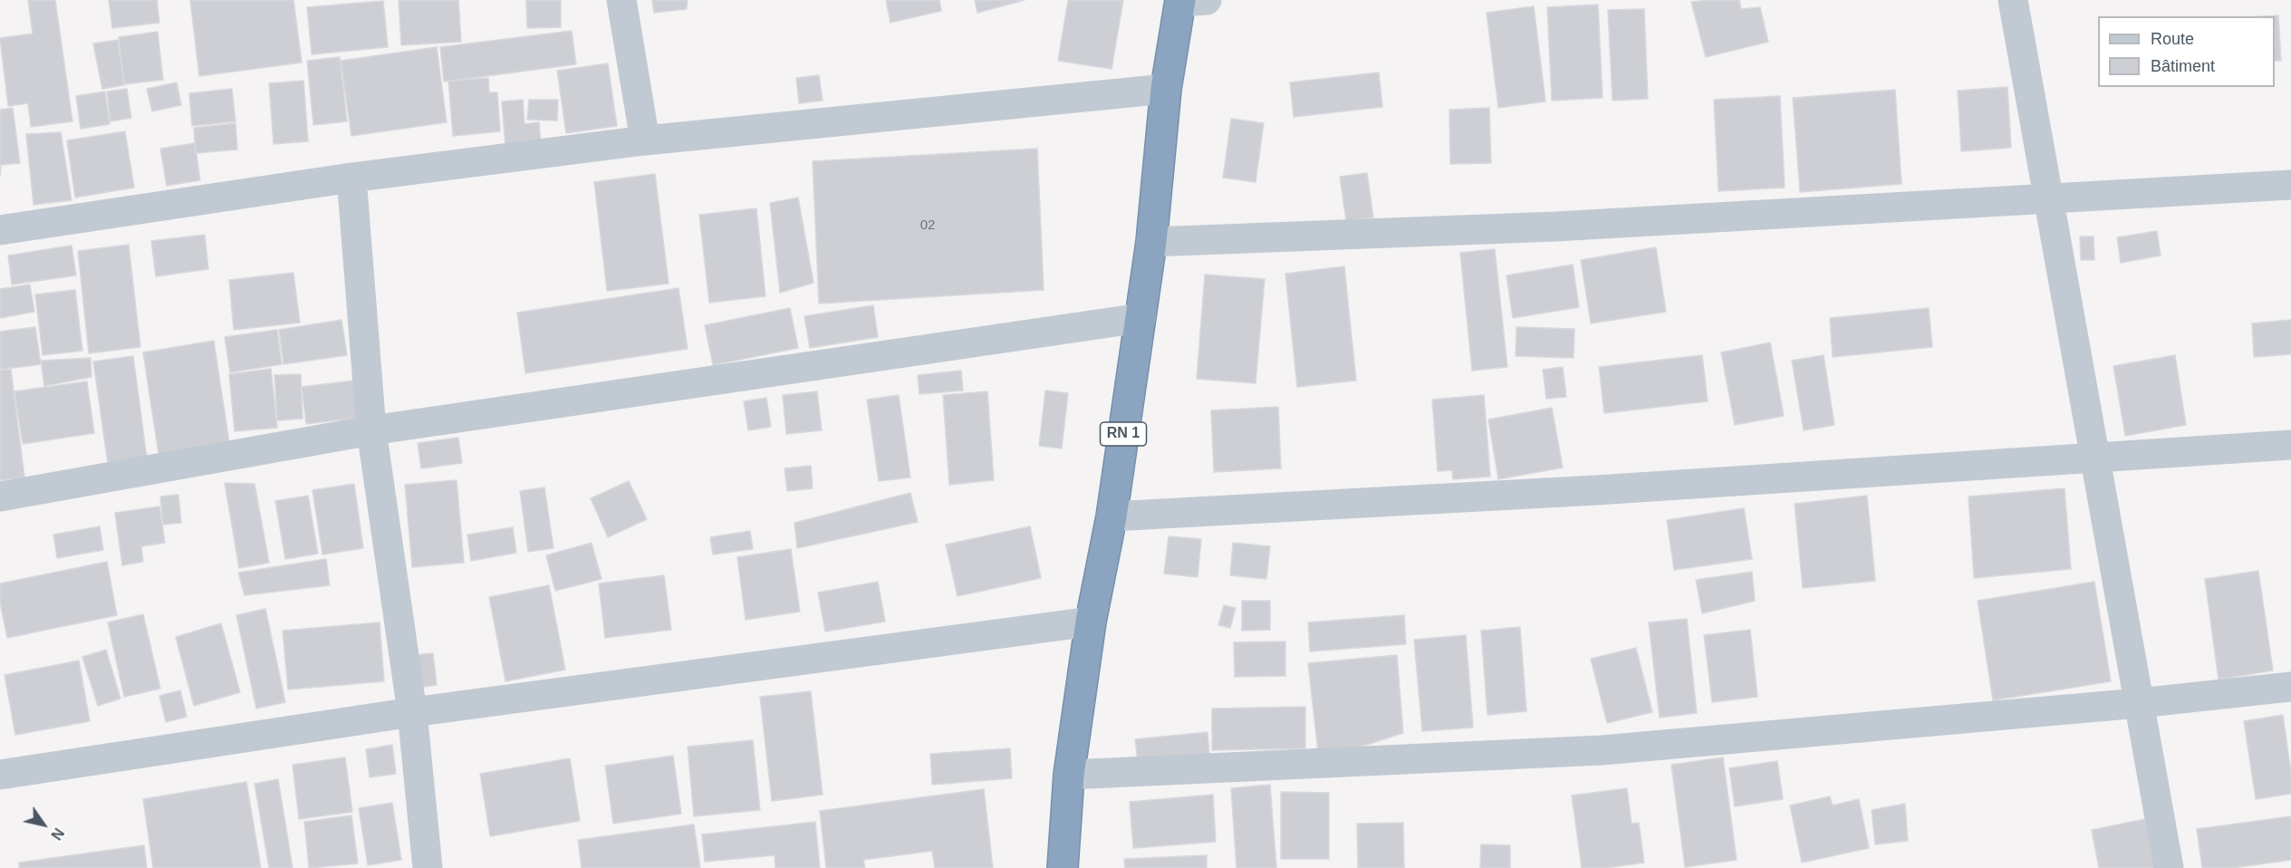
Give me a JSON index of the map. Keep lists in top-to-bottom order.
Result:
{
  "streets": {
    "highway": ["RN 1"]
  },
  "house_numbers": ["02"],
  "legend": ["Route", "Bâtiment"],
  "north": "bottom right"
}
